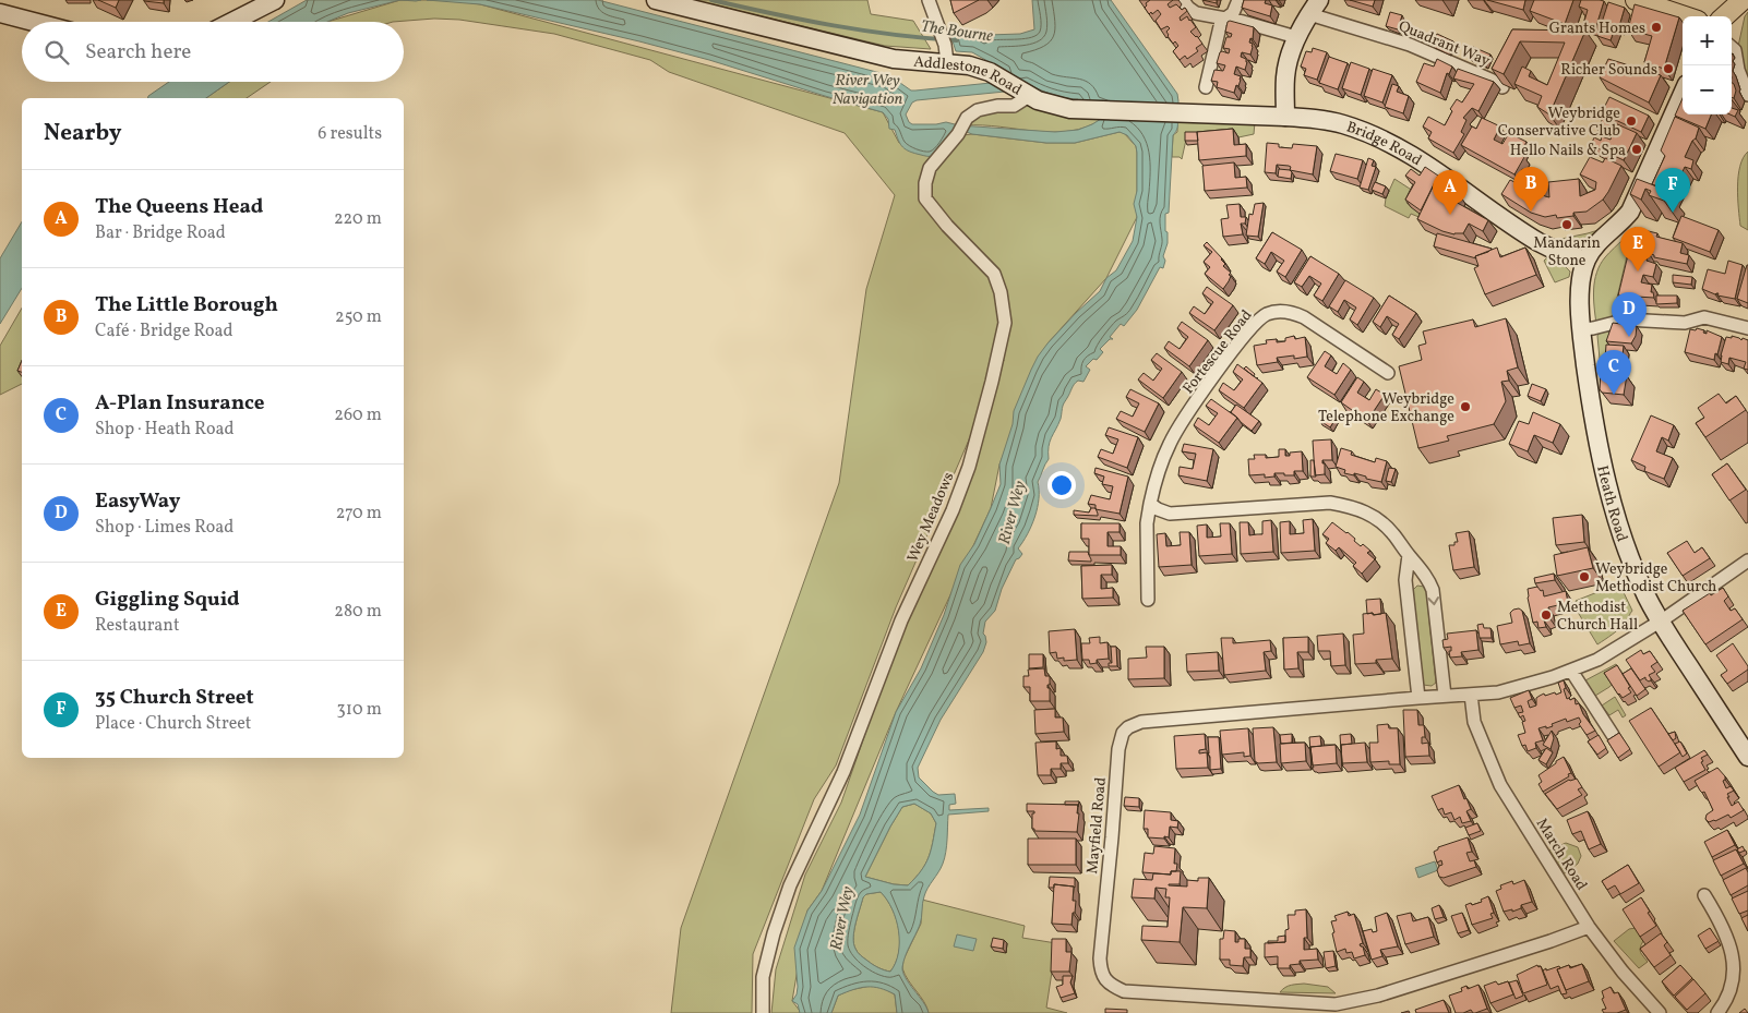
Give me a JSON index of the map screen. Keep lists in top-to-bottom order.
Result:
{
  "streets": {
    "street": [
      "Quadrant Way",
      "Addlestone Road",
      "Bridge Road",
      "Fortescue Road",
      "Heath Road",
      "Wey Meadows",
      "Mayfield Road",
      "March Road"
    ]
  },
  "crossings": [
    ["Addlestone Road", "Bridge Road"],
    ["Addlestone Road", "Wey Meadows"],
    ["Bridge Road", "Heath Road"],
    ["Heath Road", "Mayfield Road"],
    ["Mayfield Road", "March Road"]
  ],
  "water": ["The Bourne", "River Wey Navigation", "River Wey"],
  "places": [
    "Grants Homes",
    "Richer Sounds",
    "Weybridge Conservative Club",
    "Hello Nails & Spa",
    "Mandarin Stone",
    "Weybridge Telephone Exchange",
    "Weybridge Methodist Church",
    "Methodist Church Hall"
  ],
  "page": {
    "map_buttons": ["+", "−"],
    "search": "Search here",
    "heading": ["Nearby", "6 results"],
    "pins": [
      "B",
      "F",
      "A",
      "E",
      "D",
      "C"
    ],
    "list": [
      {
        "mark": "A",
        "name": "The Queens Head",
        "note": "Bar · Bridge Road",
        "value": "220 m"
      },
      {
        "mark": "B",
        "name": "The Little Borough",
        "note": "Café · Bridge Road",
        "value": "250 m"
      },
      {
        "mark": "C",
        "name": "A-Plan Insurance",
        "note": "Shop · Heath Road",
        "value": "260 m"
      },
      {
        "mark": "D",
        "name": "EasyWay",
        "note": "Shop · Limes Road",
        "value": "270 m"
      },
      {
        "mark": "E",
        "name": "Giggling Squid",
        "note": "Restaurant",
        "value": "280 m"
      },
      {
        "mark": "F",
        "name": "35 Church Street",
        "note": "Place · Church Street",
        "value": "310 m"
      }
    ]
  }
}
